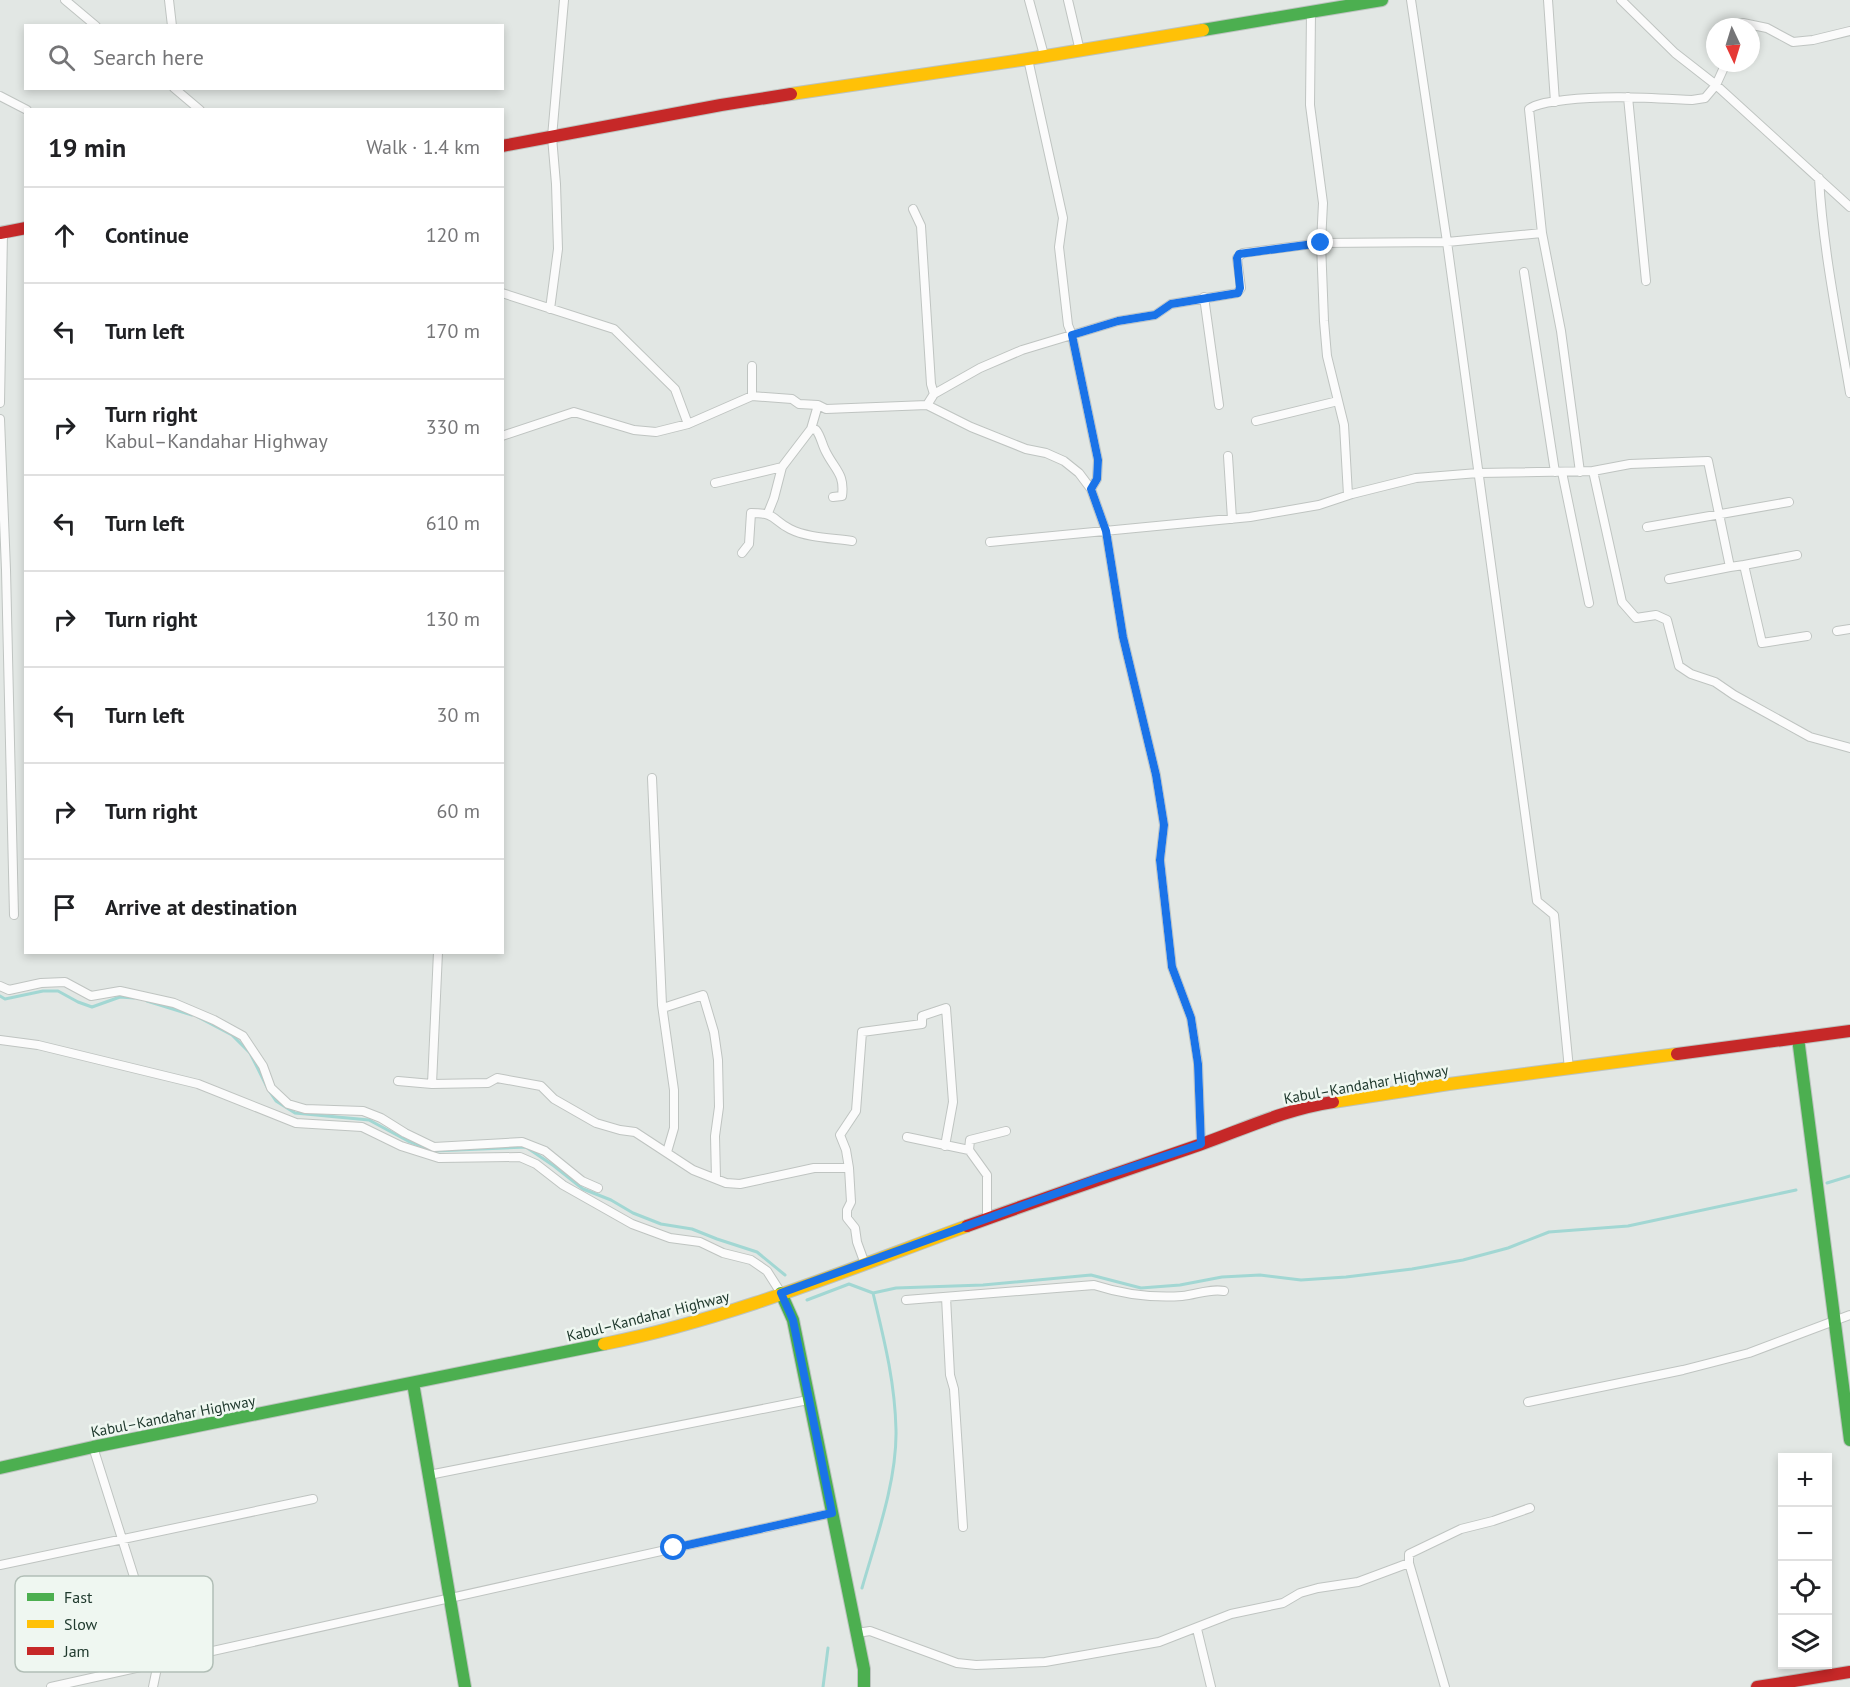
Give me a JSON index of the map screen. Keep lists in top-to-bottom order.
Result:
{
  "streets": {
    "main road": ["Kabul–Kandahar Highway"]
  },
  "legend": ["Fast", "Slow", "Jam"],
  "north": "bottom",
  "page": {
    "search": "Search here",
    "heading": ["19 min", "Walk · 1.4 km"],
    "list": [
      ["Continue", "120 m"],
      ["Turn left", "170 m"],
      ["Turn right", "Kabul–Kandahar Highway", "330 m"],
      ["Turn left", "610 m"],
      ["Turn right", "130 m"],
      ["Turn left", "30 m"],
      ["Turn right", "60 m"],
      "Arrive at destination"
    ],
    "map_buttons": ["+", "−"]
  }
}
